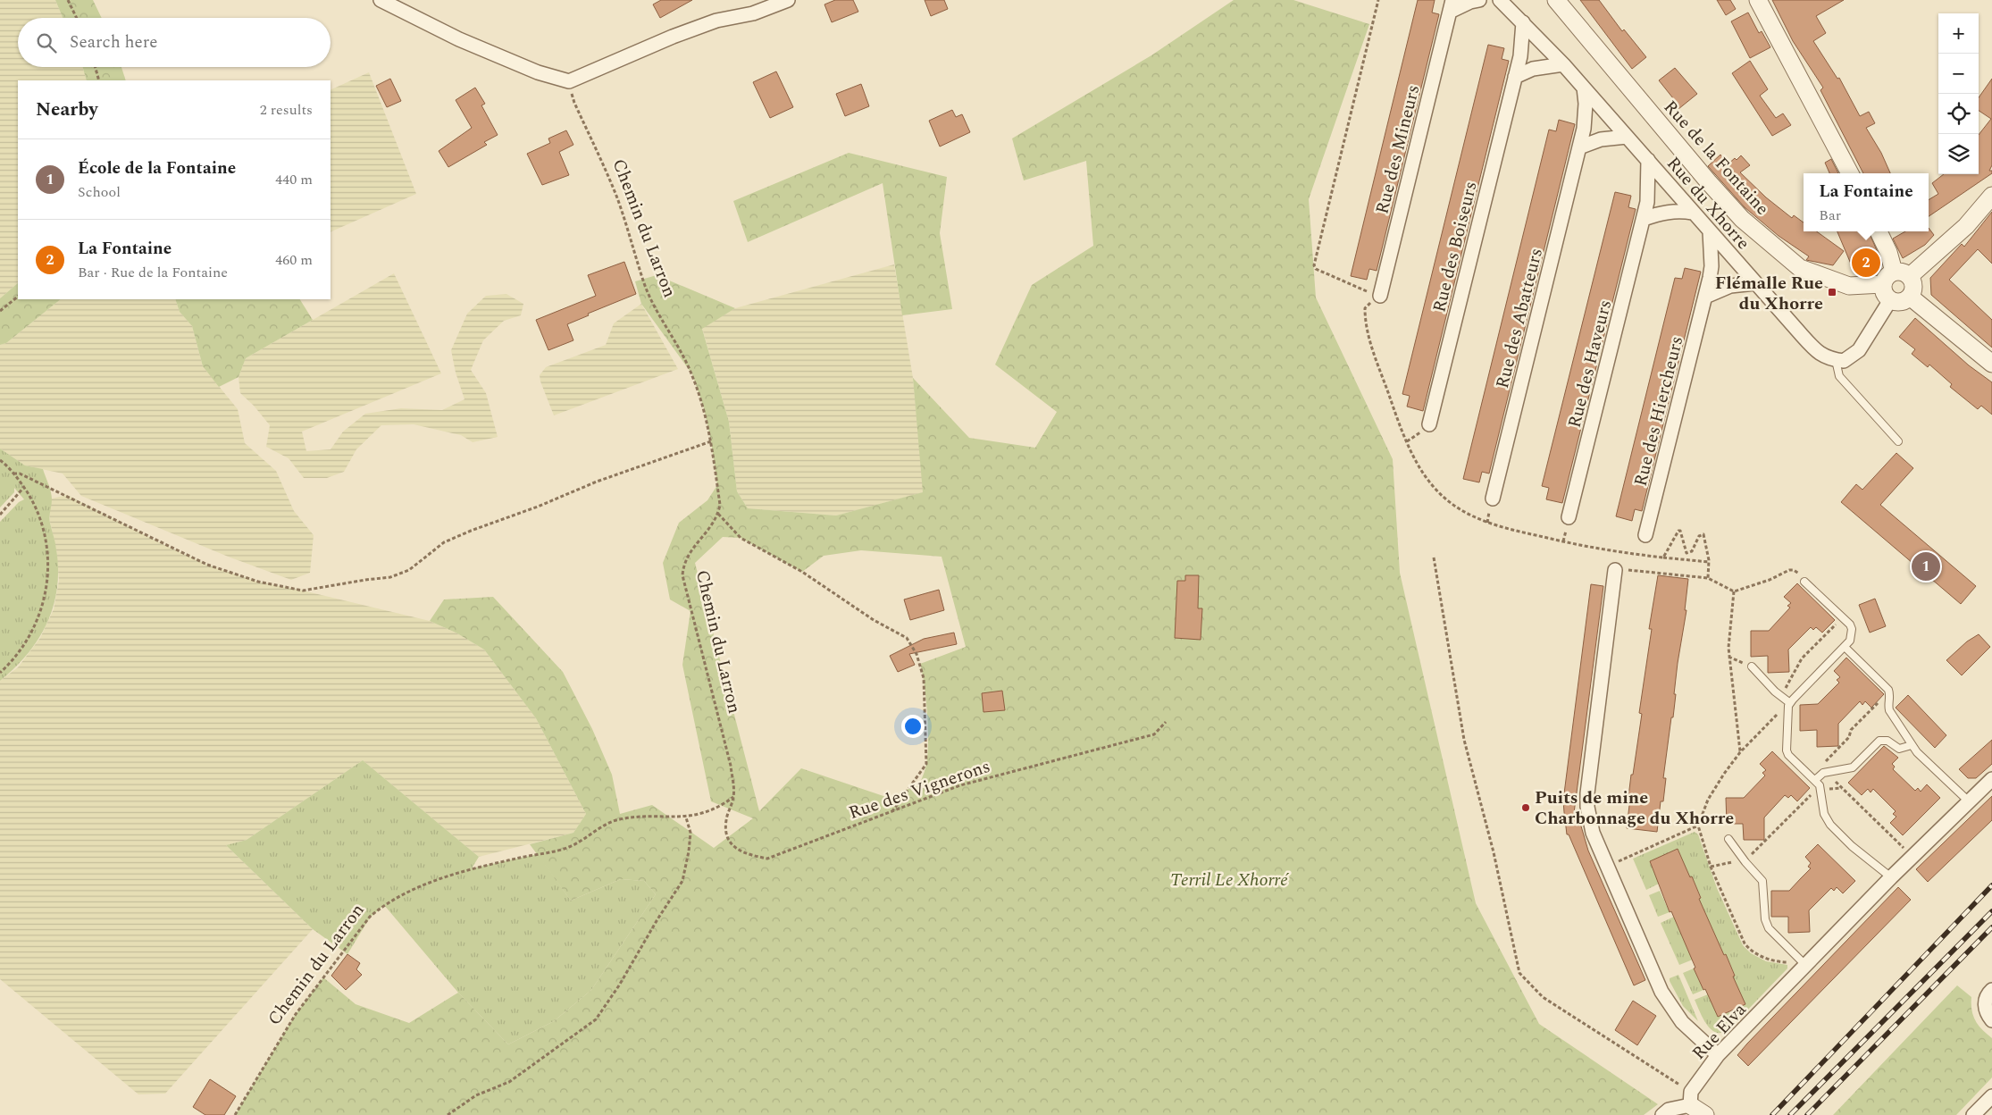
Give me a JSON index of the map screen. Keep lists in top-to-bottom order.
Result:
{
  "streets": {
    "street": [
      "Rue des Mineurs",
      "Rue de la Fontaine",
      "Rue du Xhorre",
      "Rue des Boiseurs",
      "Rue des Abatteurs",
      "Rue des Haveurs",
      "Rue des Hiercheurs",
      "Rue Elva"
    ],
    "path": ["Chemin du Larron", "Rue des Vignerons"]
  },
  "crossings": [
    ["Rue du Xhorre", "Rue des Boiseurs"],
    ["Rue du Xhorre", "Rue des Abatteurs"],
    ["Rue du Xhorre", "Rue des Haveurs"],
    ["Rue du Xhorre", "Rue des Hiercheurs"],
    ["Chemin du Larron", "Rue des Vignerons"]
  ],
  "parks": ["Terril Le Xhorré"],
  "places": {
    "transit": ["Flémalle Rue du Xhorre"],
    "other": ["Puits de mine Charbonnage du Xhorre"]
  },
  "page": {
    "map_buttons": ["+", "−"],
    "search": "Search here",
    "heading": ["Nearby", "2 results"],
    "list": [
      {
        "mark": "1",
        "name": "École de la Fontaine",
        "note": "School",
        "value": "440 m"
      },
      {
        "mark": "2",
        "name": "La Fontaine",
        "note": "Bar · Rue de la Fontaine",
        "value": "460 m"
      }
    ],
    "popup": ["La Fontaine", "Bar"],
    "pins": ["2", "1"]
  }
}
